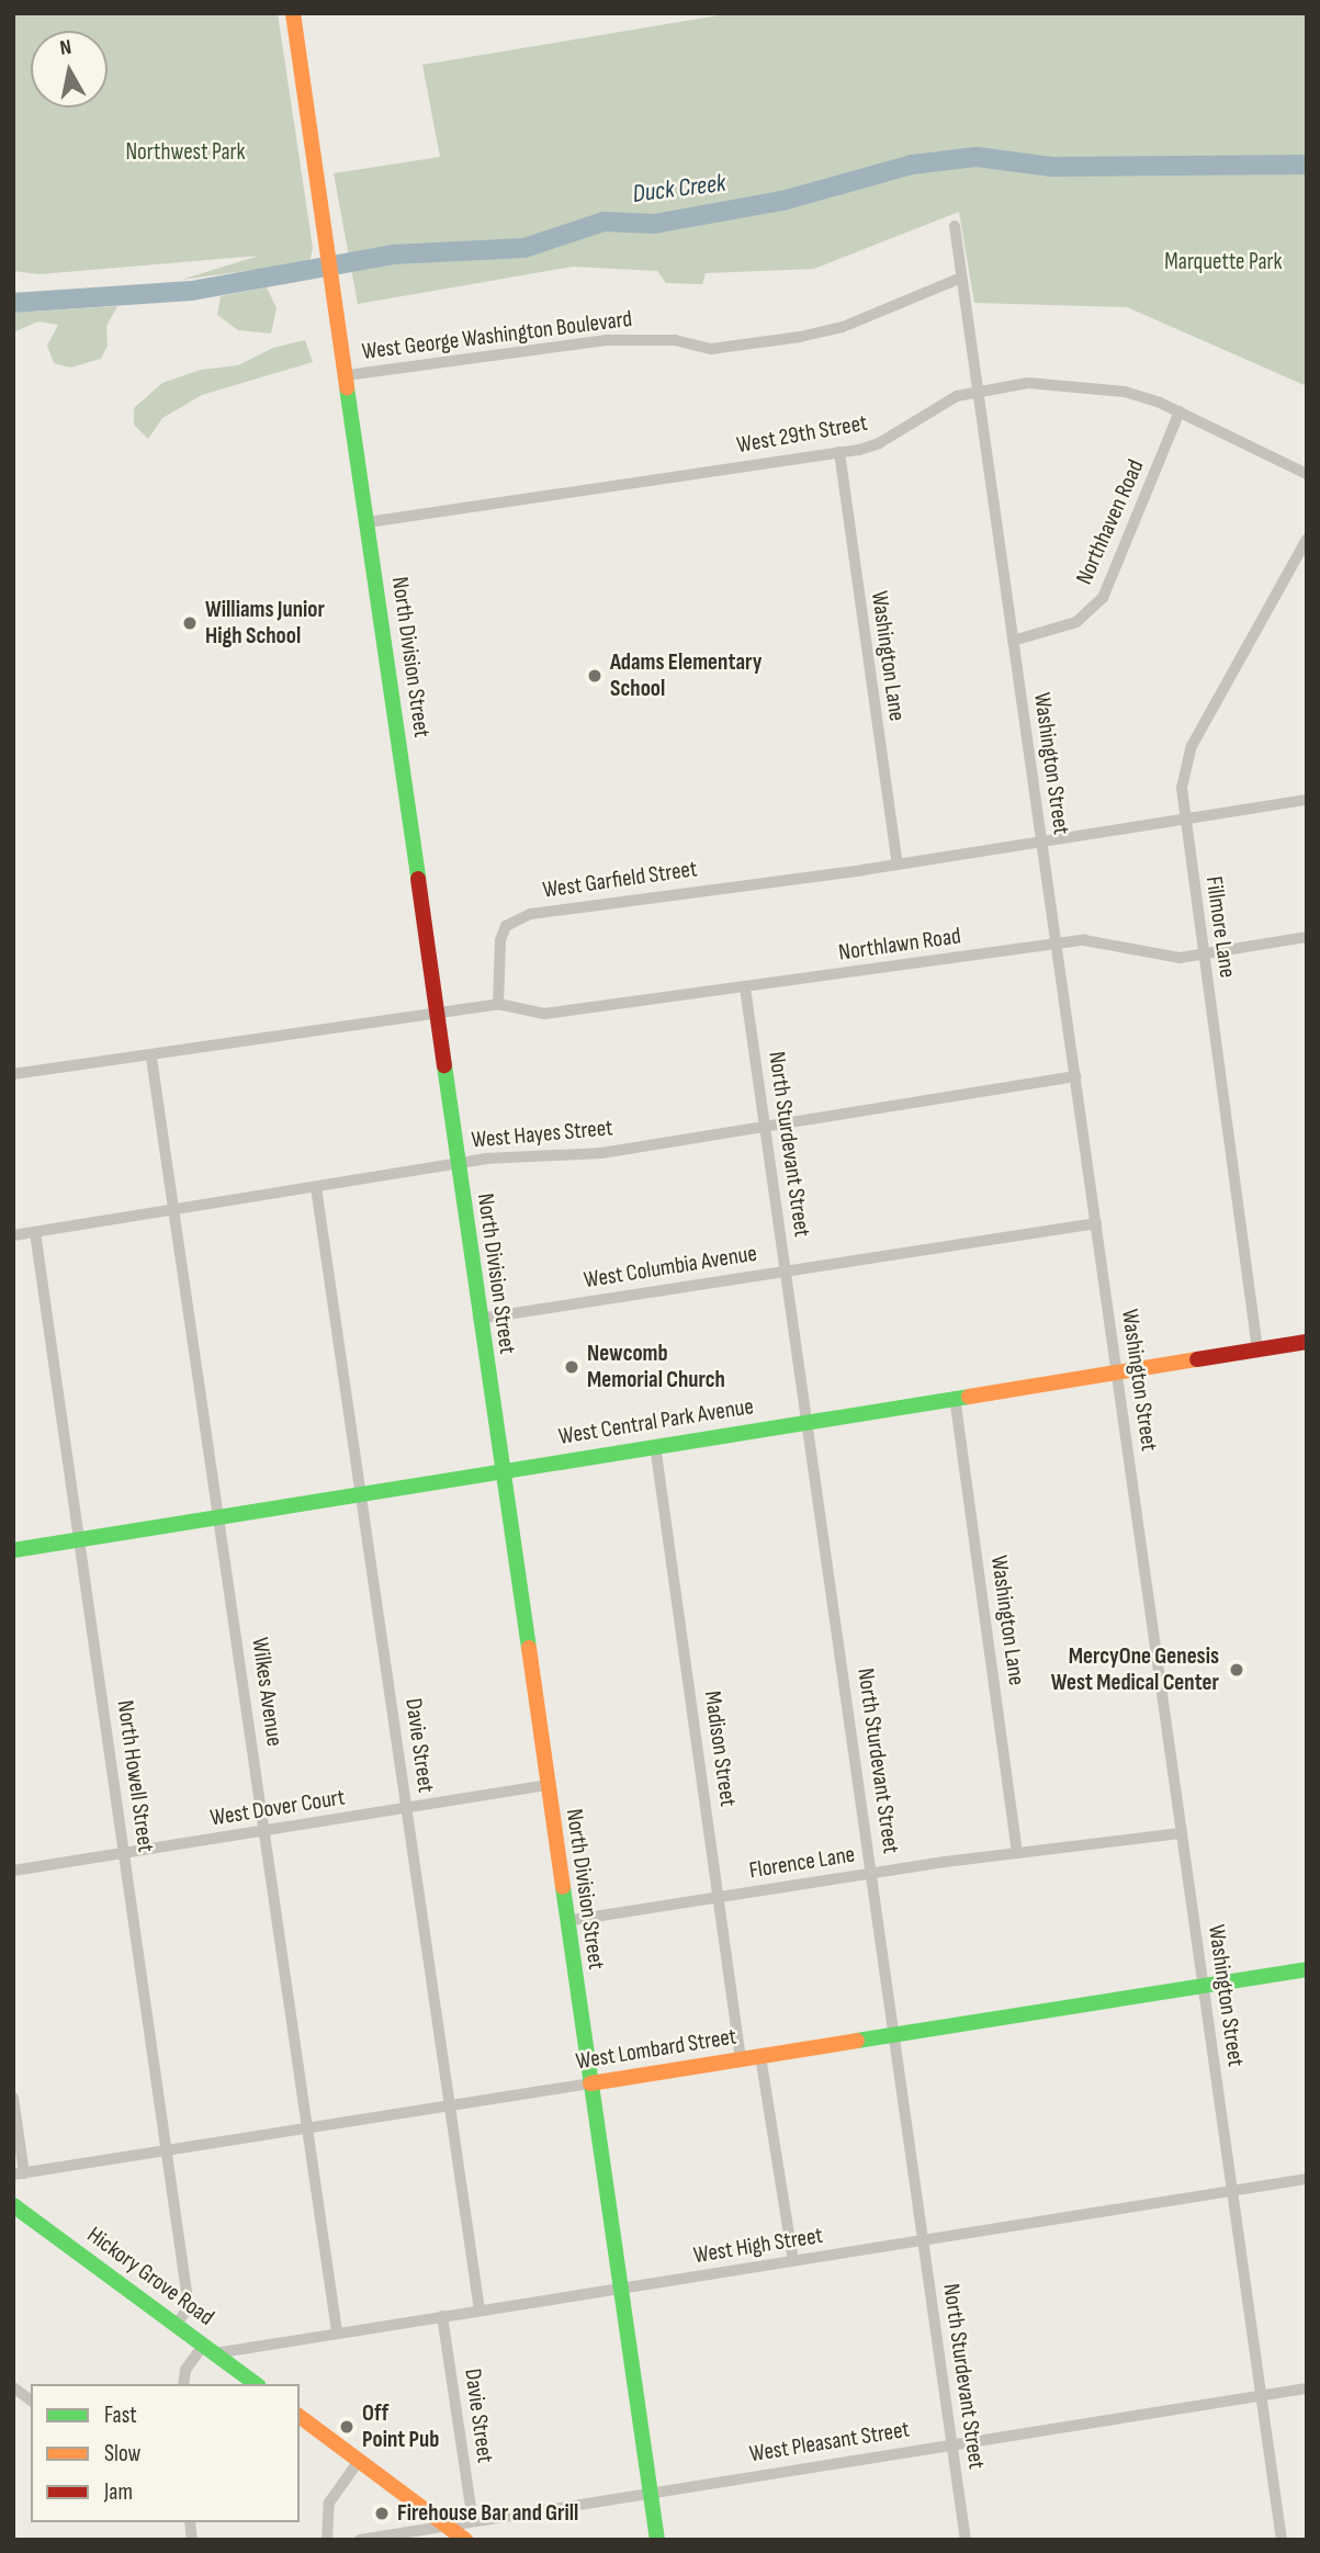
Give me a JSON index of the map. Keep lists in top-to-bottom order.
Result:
{
  "streets": {
    "main road": [
      "North Division Street",
      "West Central Park Avenue",
      "West Lombard Street",
      "Hickory Grove Road"
    ],
    "street": [
      "West George Washington Boulevard",
      "West 29th Street",
      "Northhaven Road",
      "Washington Lane",
      "Washington Street",
      "West Garfield Street",
      "Fillmore Lane",
      "Northlawn Road",
      "West Hayes Street",
      "North Sturdevant Street",
      "West Columbia Avenue",
      "Wilkes Avenue",
      "Davie Street",
      "Madison Street",
      "North Howell Street",
      "West Dover Court",
      "Florence Lane",
      "West High Street",
      "West Pleasant Street"
    ]
  },
  "crossings": [
    ["West George Washington Boulevard", "North Division Street"],
    ["West George Washington Boulevard", "Washington Street"],
    ["West 29th Street", "Northhaven Road"],
    ["West 29th Street", "Washington Lane"],
    ["West 29th Street", "North Division Street"],
    ["West 29th Street", "Washington Street"],
    ["Northhaven Road", "Washington Street"],
    ["Washington Lane", "West Garfield Street"],
    ["Washington Lane", "West Central Park Avenue"],
    ["Washington Lane", "Florence Lane"],
    ["North Division Street", "West Hayes Street"],
    ["North Division Street", "West Columbia Avenue"],
    ["North Division Street", "West Central Park Avenue"],
    ["North Division Street", "West Dover Court"],
    ["North Division Street", "Florence Lane"],
    ["North Division Street", "West Lombard Street"],
    ["North Division Street", "West High Street"],
    ["North Division Street", "West Pleasant Street"],
    ["Washington Street", "West Garfield Street"],
    ["Washington Street", "Northlawn Road"],
    ["Washington Street", "West Hayes Street"],
    ["Washington Street", "West Columbia Avenue"],
    ["Washington Street", "West Central Park Avenue"],
    ["Washington Street", "Florence Lane"],
    ["Washington Street", "West Lombard Street"],
    ["Washington Street", "West High Street"],
    ["Washington Street", "West Pleasant Street"],
    ["West Garfield Street", "Fillmore Lane"],
    ["West Garfield Street", "Northlawn Road"],
    ["Fillmore Lane", "Northlawn Road"],
    ["Fillmore Lane", "West Central Park Avenue"],
    ["Northlawn Road", "North Sturdevant Street"],
    ["West Hayes Street", "North Sturdevant Street"],
    ["West Hayes Street", "Wilkes Avenue"],
    ["West Hayes Street", "Davie Street"],
    ["West Hayes Street", "North Howell Street"],
    ["North Sturdevant Street", "West Columbia Avenue"],
    ["North Sturdevant Street", "West Central Park Avenue"],
    ["North Sturdevant Street", "Florence Lane"],
    ["North Sturdevant Street", "West Lombard Street"],
    ["North Sturdevant Street", "West High Street"],
    ["North Sturdevant Street", "West Pleasant Street"],
    ["West Central Park Avenue", "Wilkes Avenue"],
    ["West Central Park Avenue", "Davie Street"],
    ["West Central Park Avenue", "Madison Street"],
    ["West Central Park Avenue", "North Howell Street"],
    ["Wilkes Avenue", "West Dover Court"],
    ["Wilkes Avenue", "West Lombard Street"],
    ["Wilkes Avenue", "West High Street"],
    ["Davie Street", "West Dover Court"],
    ["Davie Street", "West Lombard Street"],
    ["Davie Street", "West High Street"],
    ["Davie Street", "West Pleasant Street"],
    ["Madison Street", "Florence Lane"],
    ["Madison Street", "West Lombard Street"],
    ["North Howell Street", "West Dover Court"],
    ["North Howell Street", "West Lombard Street"],
    ["North Howell Street", "Hickory Grove Road"],
    ["West High Street", "Hickory Grove Road"]
  ],
  "water": ["Duck Creek"],
  "parks": ["Northwest Park", "Marquette Park"],
  "places": [
    "Williams Junior High School",
    "Adams Elementary School",
    "Newcomb Memorial Church",
    "MercyOne Genesis West Medical Center",
    "Off Point Pub",
    "Firehouse Bar and Grill"
  ],
  "legend": ["Fast", "Slow", "Jam"],
  "north": "top"
}
